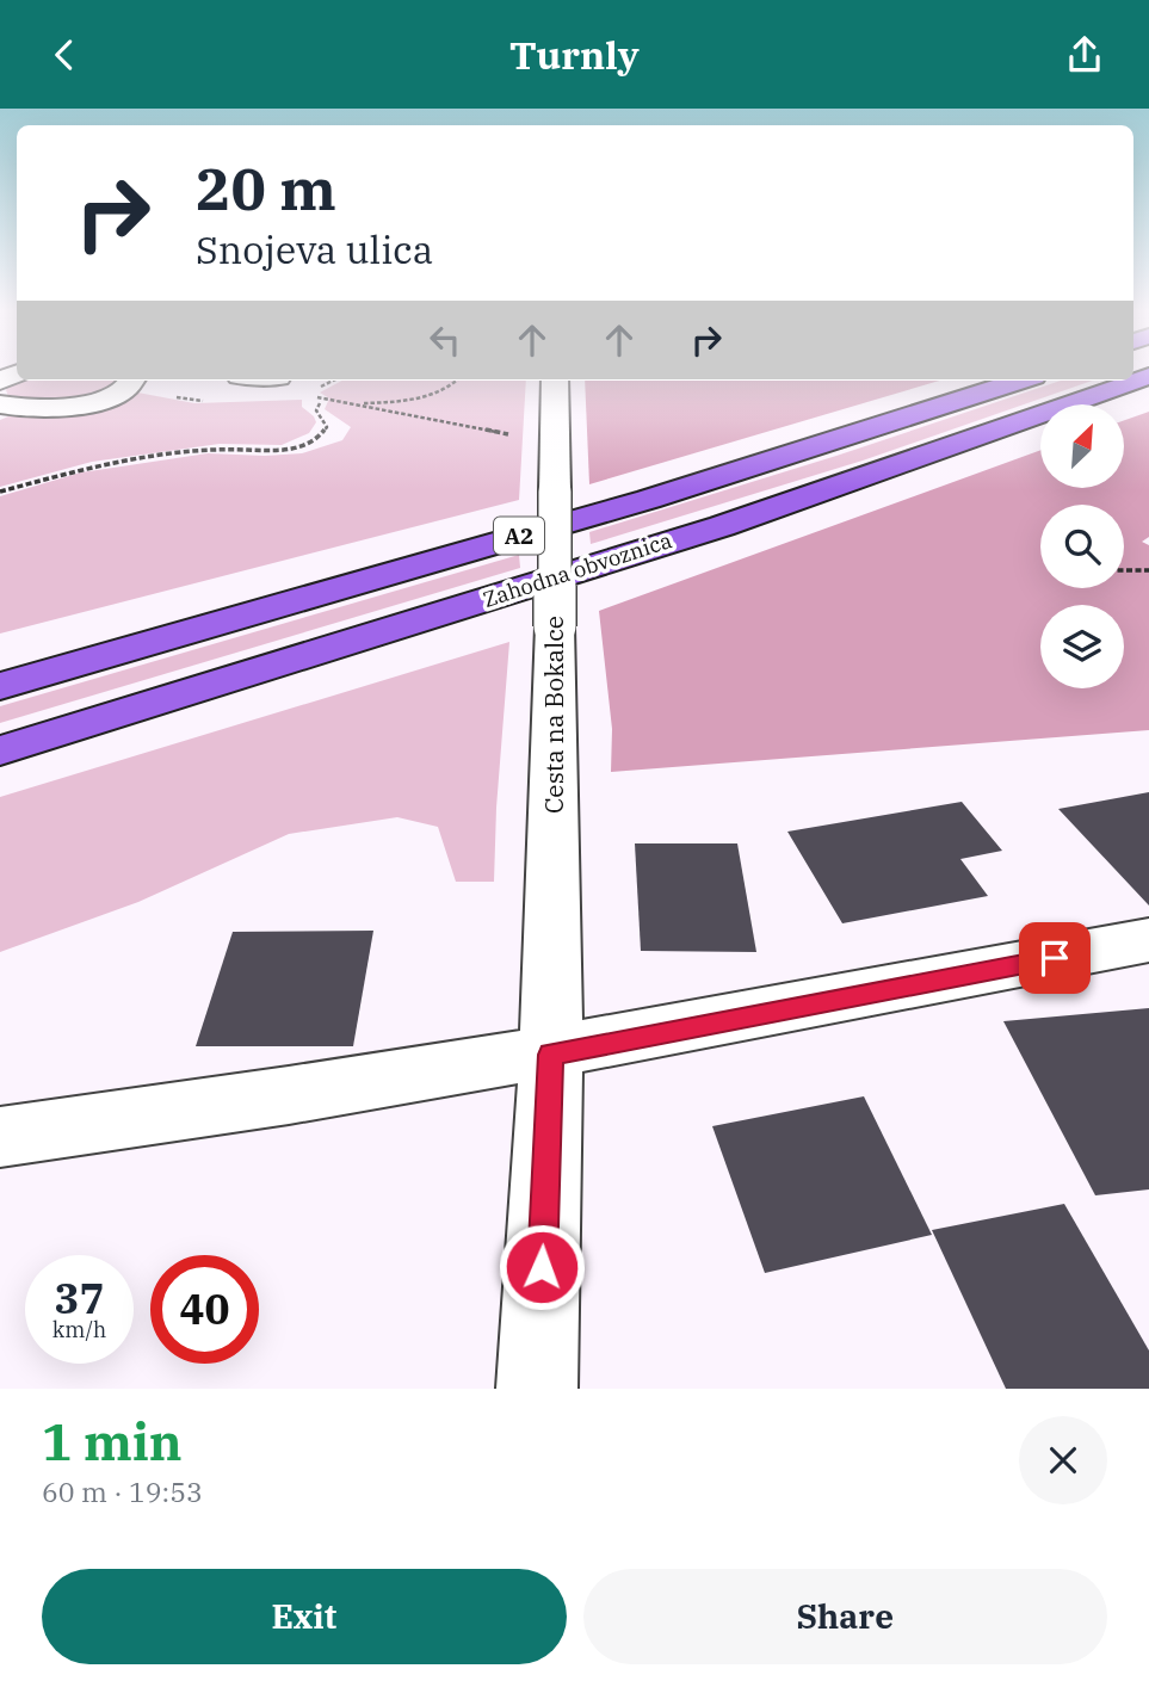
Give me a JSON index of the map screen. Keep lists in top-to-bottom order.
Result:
{
  "streets": {
    "highway": ["A2", "Zahodna obvoznica"],
    "street": ["Cesta na Bokalce"]
  },
  "north": "top right",
  "page": {
    "header": "Turnly",
    "turn": ["20 m", "Snojeva ulica"],
    "speed": "37 km/h",
    "limit": "40",
    "heading": ["1 min", "60 m · 19:53"],
    "buttons": ["Exit", "Share"]
  }
}
